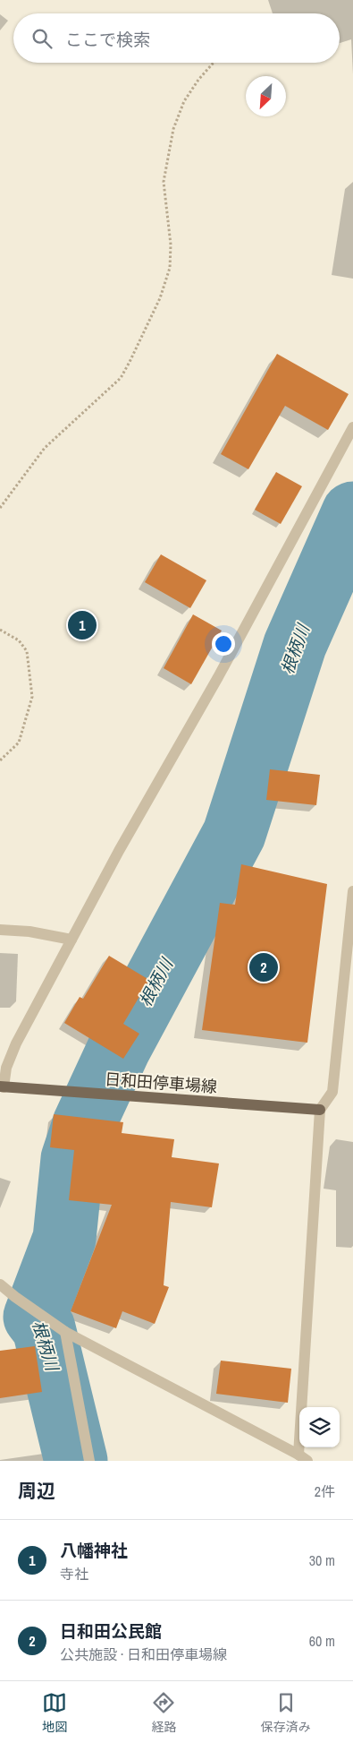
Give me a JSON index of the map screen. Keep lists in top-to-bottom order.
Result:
{
  "streets": {
    "main road": ["日和田停車場線"]
  },
  "water": ["根柄川"],
  "north": "bottom left",
  "page": {
    "search": "ここで検索",
    "pins": ["1", "2"],
    "heading": ["周辺", "2件"],
    "list": [
      {
        "mark": "1",
        "name": "八幡神社",
        "note": "寺社",
        "value": "30 m"
      },
      {
        "mark": "2",
        "name": "日和田公民館",
        "note": "公共施設 · 日和田停車場線",
        "value": "60 m"
      }
    ],
    "nav": ["地図", "経路", "保存済み"]
  }
}
